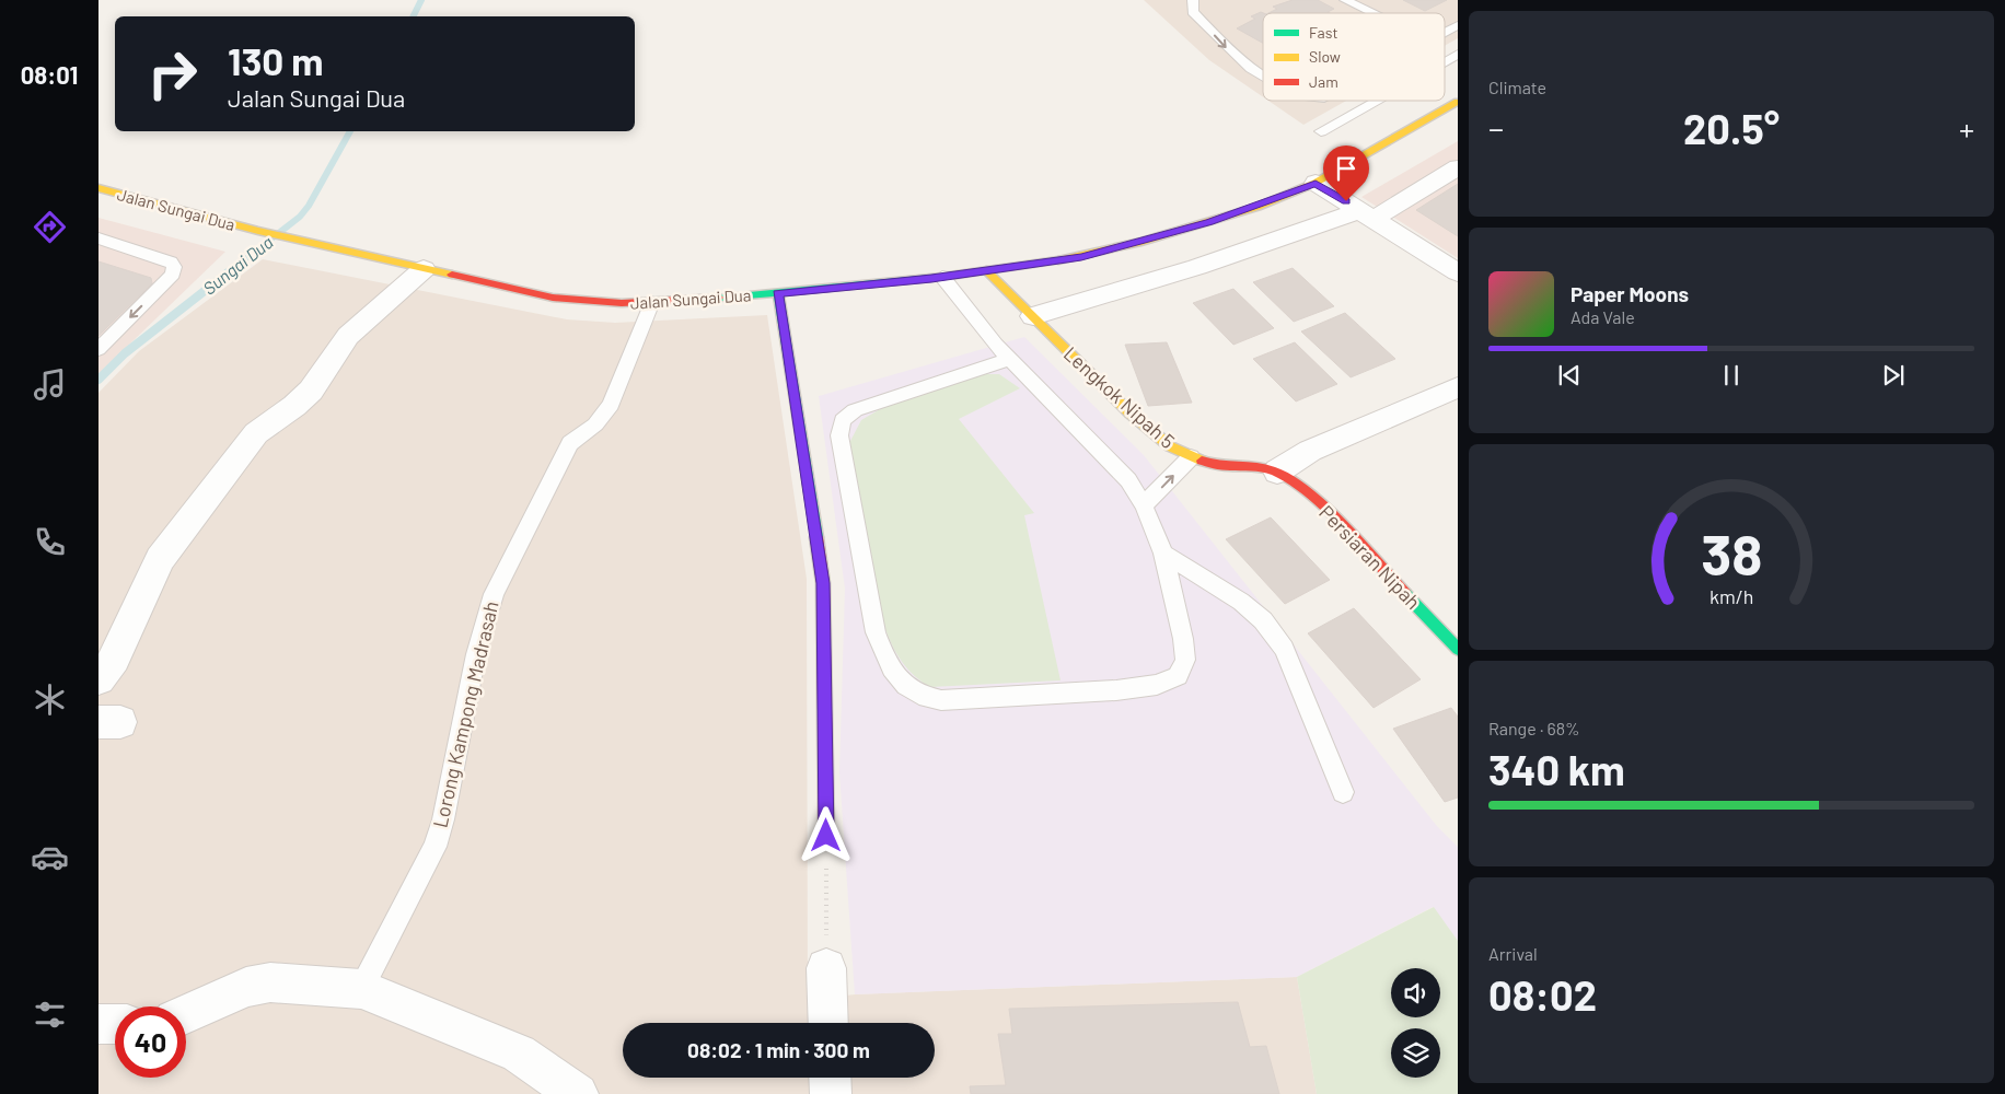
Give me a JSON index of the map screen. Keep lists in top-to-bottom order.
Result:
{
  "streets": {
    "main road": ["Jalan Sungai Dua", "Lengkok Nipah 5", "Persiaran Nipah"],
    "lane": ["Lorong Kampong Madrasah"]
  },
  "crossings": [
    ["Jalan Sungai Dua", "Lengkok Nipah 5"],
    ["Jalan Sungai Dua", "Lorong Kampong Madrasah"],
    ["Lengkok Nipah 5", "Persiaran Nipah"]
  ],
  "water": ["Sungai Dua"],
  "legend": ["Fast", "Slow", "Jam"],
  "page": {
    "tabs": "08:01",
    "tile": [
      "Climate",
      ["Range · 68%", "340 km"],
      ["Arrival", "08:02"]
    ],
    "turn": ["130 m", "Jalan Sungai Dua"],
    "heat": ["−", "20.5°", "+"],
    "song": ["Paper Moons", "Ada Vale"],
    "limit": "40",
    "trip": "08:02 · 1 min · 300 m",
    "gauge": ["38", "km/h"]
  }
}
